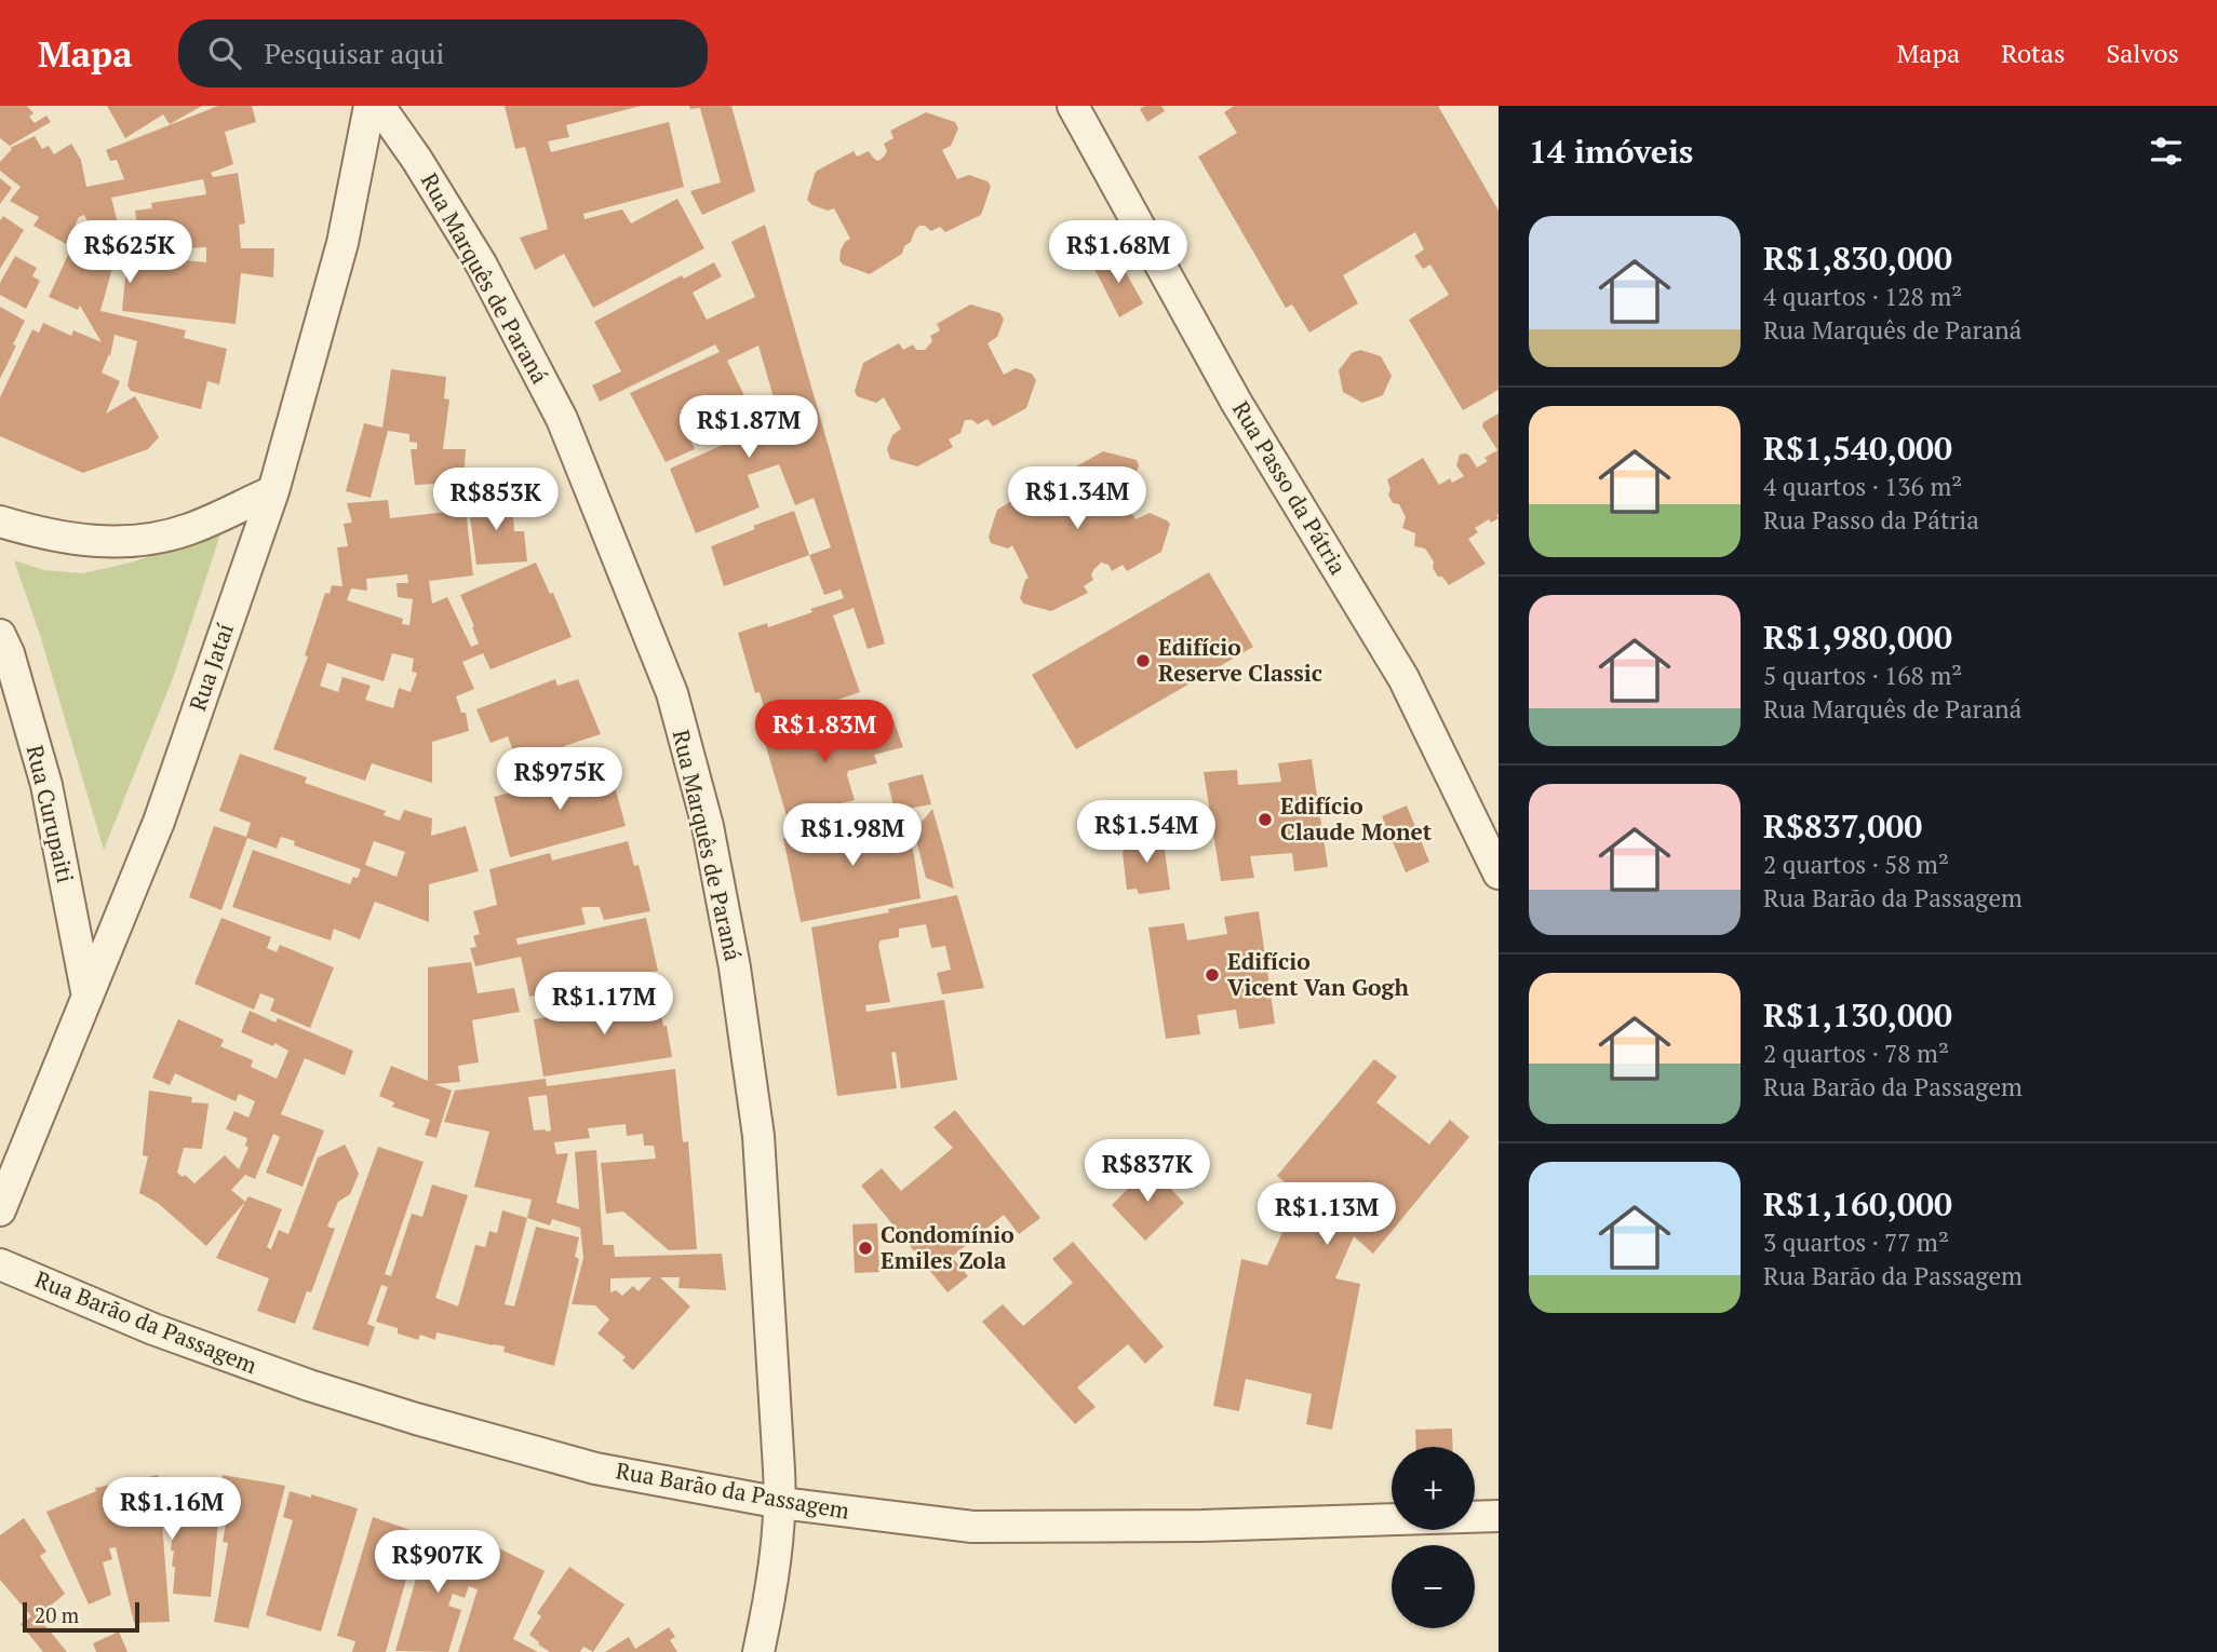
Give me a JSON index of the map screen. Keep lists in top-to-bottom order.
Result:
{
  "streets": {
    "street": [
      "Rua Marquês de Paraná",
      "Rua Passo da Pátria",
      "Rua Jataí",
      "Rua Curupaiti",
      "Rua Barão da Passagem"
    ]
  },
  "crossings": [
    ["Rua Marquês de Paraná", "Rua Barão da Passagem"],
    ["Rua Jataí", "Rua Curupaiti"]
  ],
  "places": [
    "Edifício Reserve Classic",
    "Edifício Claude Monet",
    "Edifício Vicent Van Gogh",
    "Condomínio Emiles Zola"
  ],
  "scale_bar": "20 m",
  "page": {
    "header": "Mapa",
    "search": "Pesquisar aqui",
    "nav": ["Mapa", "Rotas", "Salvos"],
    "heading": "14 imóveis",
    "list": [
      {
        "name": "R$1,830,000",
        "note": "4 quartos · 128 m² · Rua Marquês de Paraná"
      },
      {
        "name": "R$1,540,000",
        "note": "4 quartos · 136 m² · Rua Passo da Pátria"
      },
      {
        "name": "R$1,980,000",
        "note": "5 quartos · 168 m² · Rua Marquês de Paraná"
      },
      {
        "name": "R$837,000",
        "note": "2 quartos · 58 m² · Rua Barão da Passagem"
      },
      {
        "name": "R$1,130,000",
        "note": "2 quartos · 78 m² · Rua Barão da Passagem"
      },
      {
        "name": "R$1,160,000",
        "note": "3 quartos · 77 m² · Rua Barão da Passagem"
      }
    ],
    "price": [
      "R$625K",
      "R$1.68M",
      "R$1.87M",
      "R$1.34M",
      "R$853K",
      "R$1.83M",
      "R$975K",
      "R$1.54M",
      "R$1.98M",
      "R$1.17M",
      "R$837K",
      "R$1.13M",
      "R$1.16M",
      "R$907K"
    ],
    "map_buttons": ["+", "−"],
    "scale": "20 m"
  }
}
